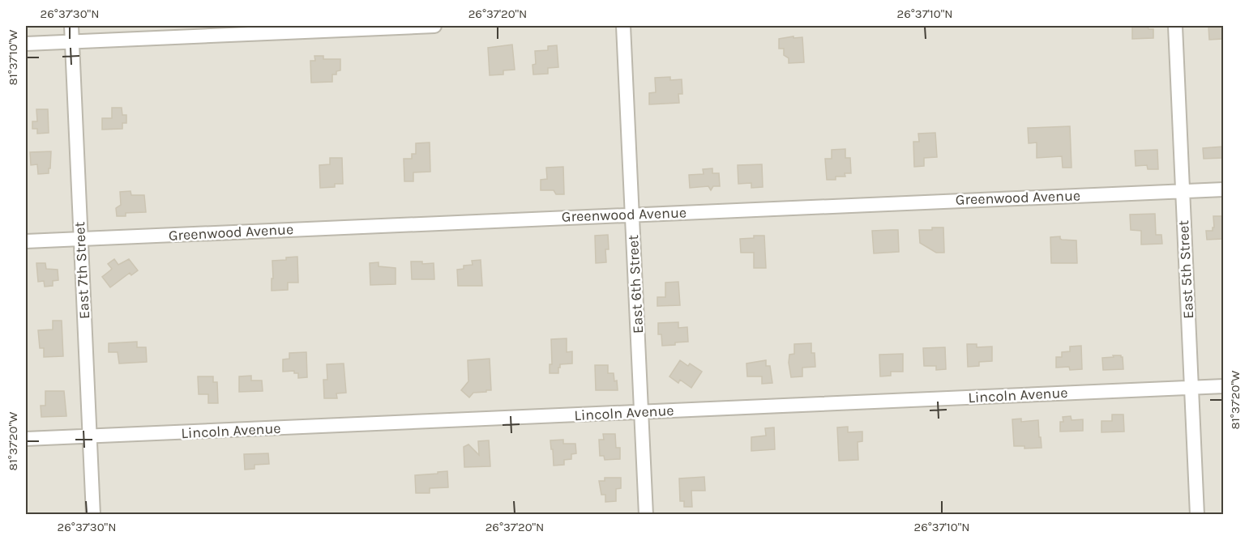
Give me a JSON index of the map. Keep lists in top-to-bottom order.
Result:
{
  "streets": {
    "street": [
      "Greenwood Avenue",
      "East 5th Street",
      "East 7th Street",
      "East 6th Street",
      "Lincoln Avenue"
    ]
  },
  "crossings": [
    ["Greenwood Avenue", "East 5th Street"],
    ["Greenwood Avenue", "East 7th Street"],
    ["Greenwood Avenue", "East 6th Street"],
    ["East 5th Street", "Lincoln Avenue"],
    ["East 7th Street", "Lincoln Avenue"],
    ["East 6th Street", "Lincoln Avenue"]
  ],
  "coordinates": [
    "26°37'30\"N",
    "26°37'20\"N",
    "26°37'10\"N",
    "81°37'10\"W",
    "81°37'20\"W"
  ]
}
